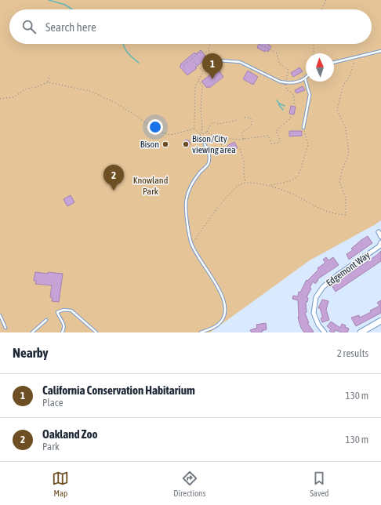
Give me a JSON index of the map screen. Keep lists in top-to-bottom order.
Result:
{
  "streets": {
    "street": ["Edgemont Way"]
  },
  "parks": ["Knowland Park"],
  "places": ["Bison", "Bison/City viewing area"],
  "north": "top",
  "page": {
    "search": "Search here",
    "pins": ["1", "2"],
    "heading": ["Nearby", "2 results"],
    "list": [
      {
        "mark": "1",
        "name": "California Conservation Habitarium",
        "note": "Place",
        "value": "130 m"
      },
      {
        "mark": "2",
        "name": "Oakland Zoo",
        "note": "Park",
        "value": "130 m"
      }
    ],
    "nav": ["Map", "Directions", "Saved"]
  }
}
